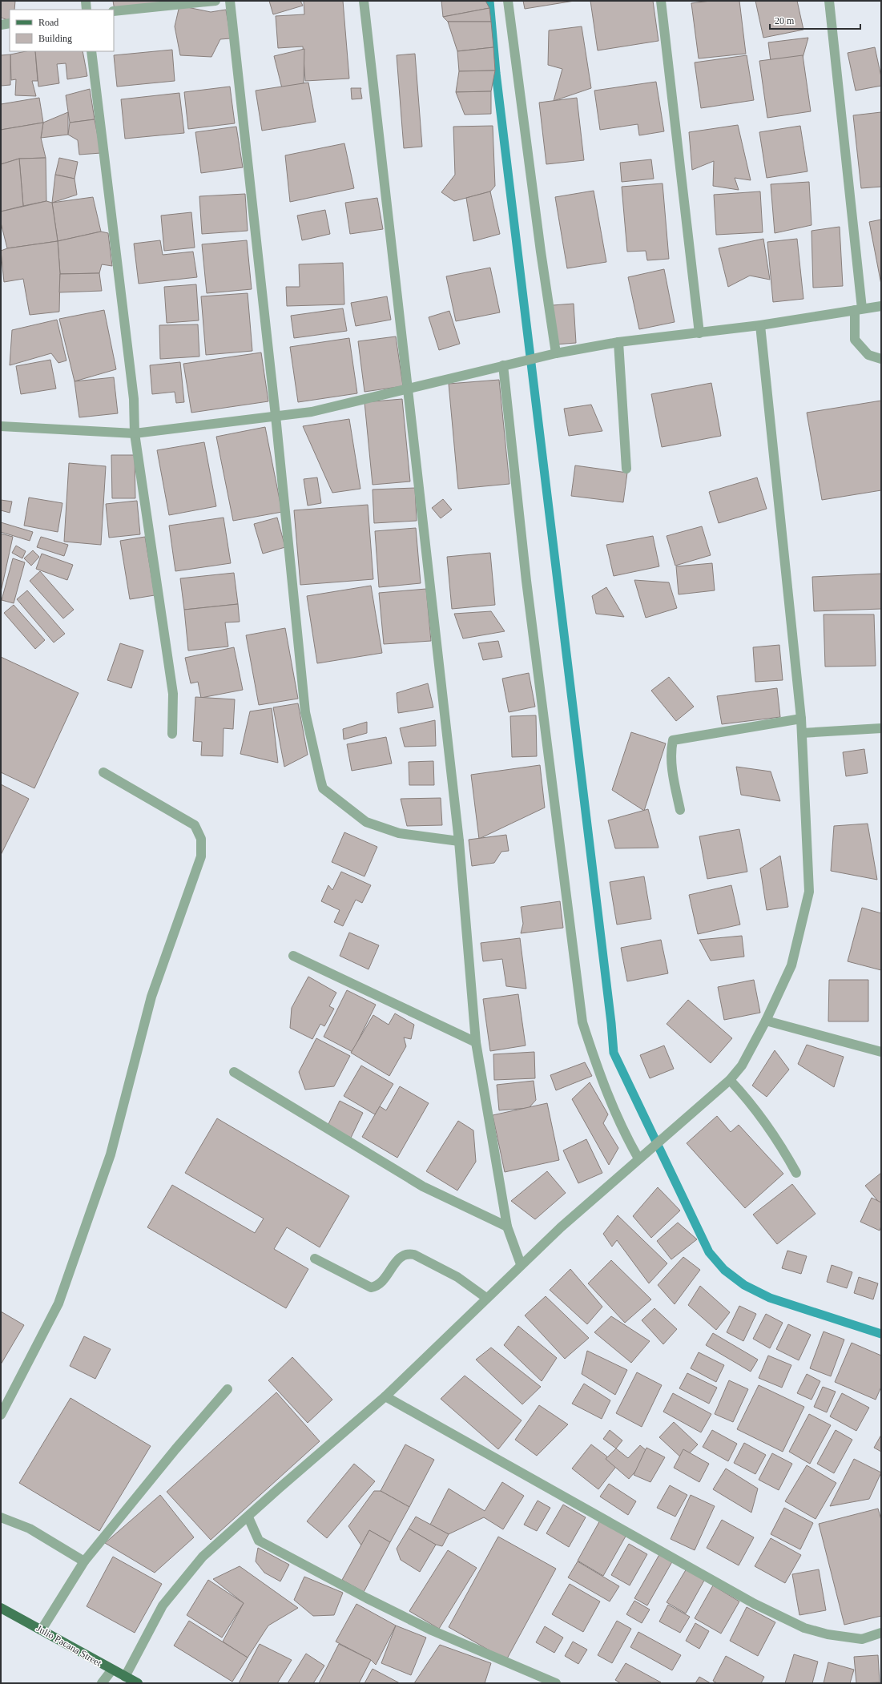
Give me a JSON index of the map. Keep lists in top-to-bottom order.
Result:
{
  "streets": {
    "main road": ["Julio Pacana Street"]
  },
  "legend": ["Road", "Building"],
  "scale_bar": "20 m"
}
